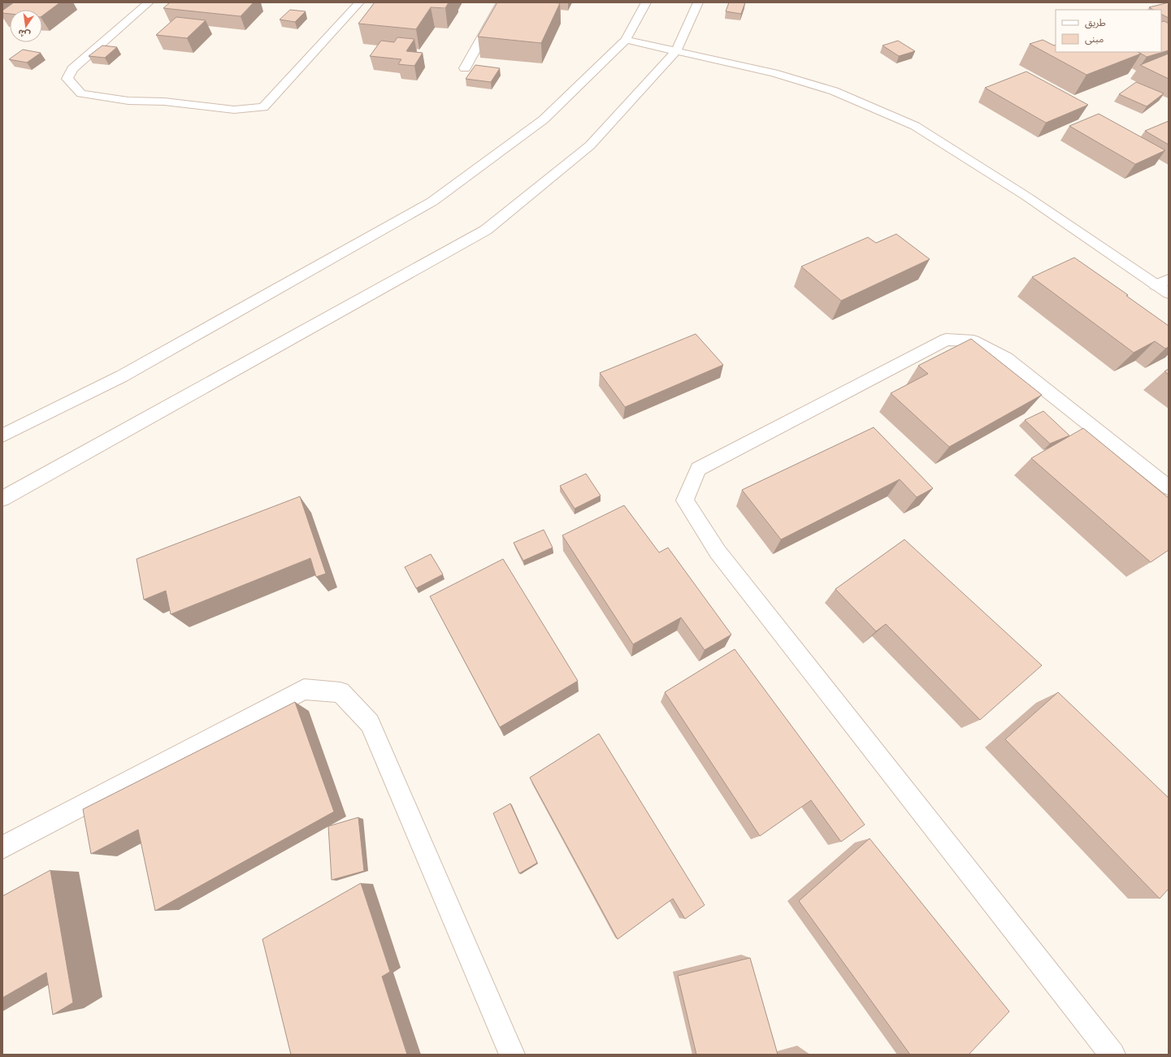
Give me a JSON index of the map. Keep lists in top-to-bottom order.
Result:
{
  "legend": ["طريق", "مبنى"],
  "north": "bottom"
}
